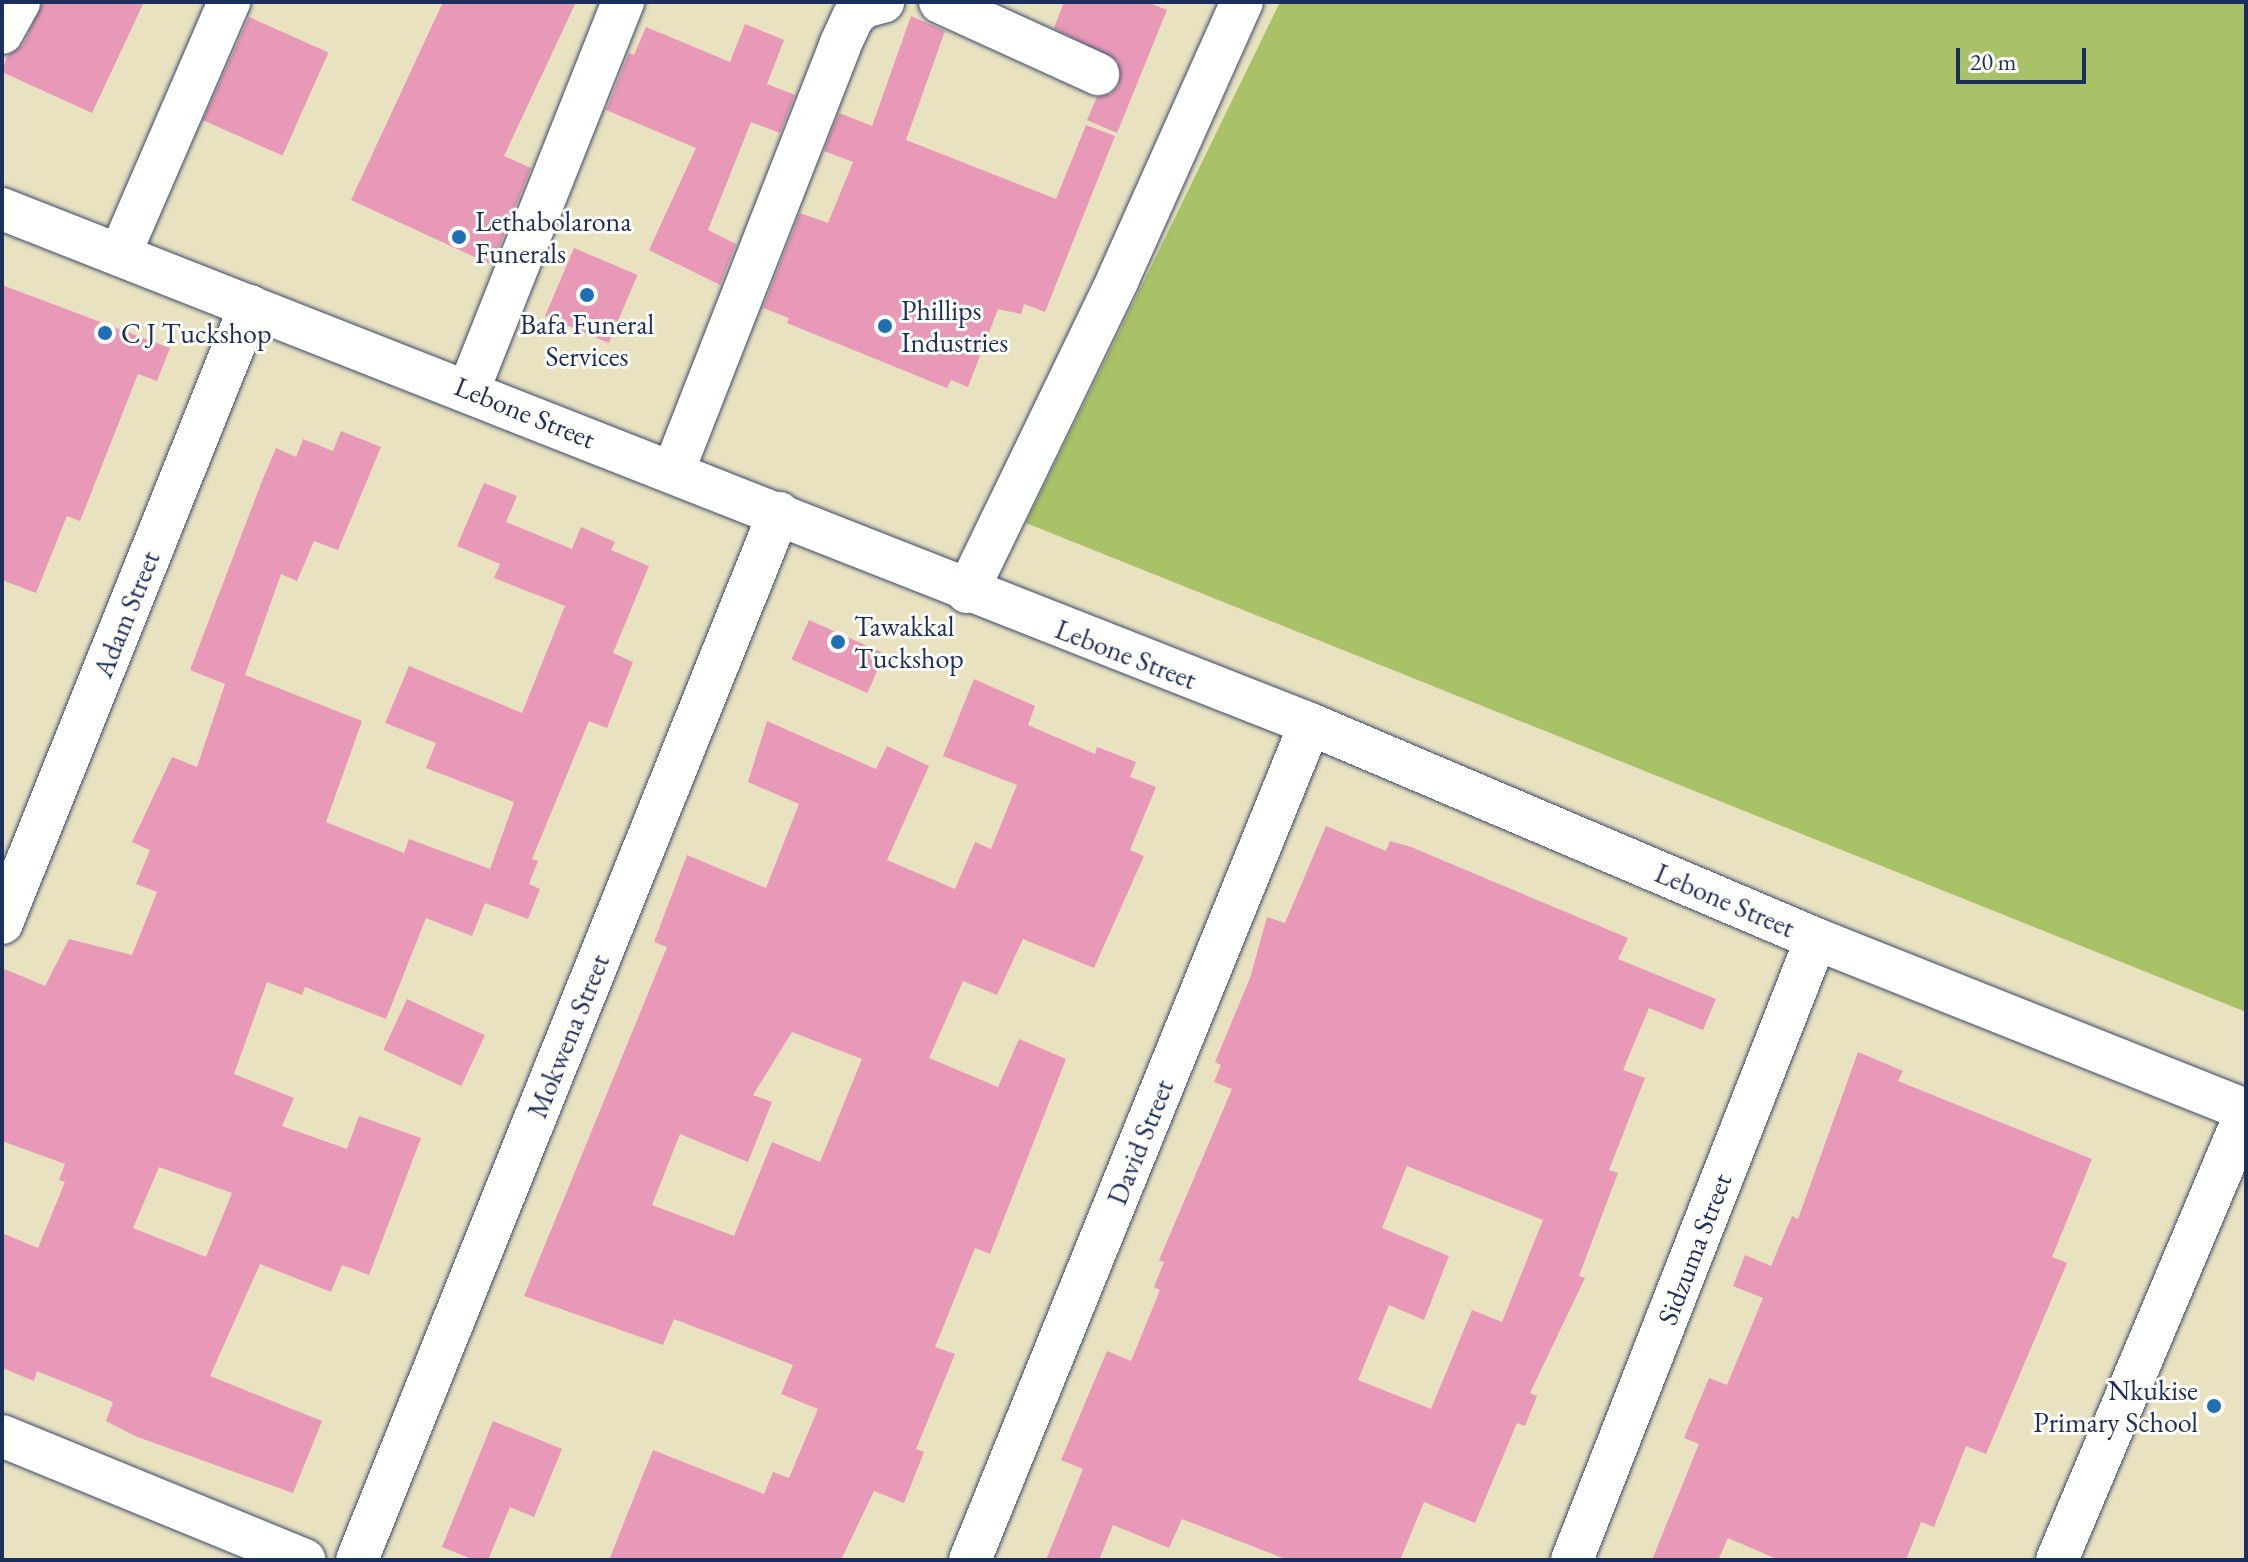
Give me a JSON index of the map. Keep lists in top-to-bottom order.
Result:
{
  "streets": {
    "street": [
      "Lebone Street",
      "Adam Street",
      "Mokwena Street",
      "David Street",
      "Sidzuma Street"
    ]
  },
  "crossings": [
    ["Lebone Street", "Adam Street"],
    ["Lebone Street", "Mokwena Street"],
    ["Lebone Street", "David Street"],
    ["Lebone Street", "Sidzuma Street"]
  ],
  "places": [
    "Lethabolarona Funerals",
    "Bafa Funeral Services",
    "Phillips Industries",
    "C J Tuckshop",
    "Tawakkal Tuckshop",
    "Nkukise Primary School"
  ],
  "scale_bar": "20 m"
}
